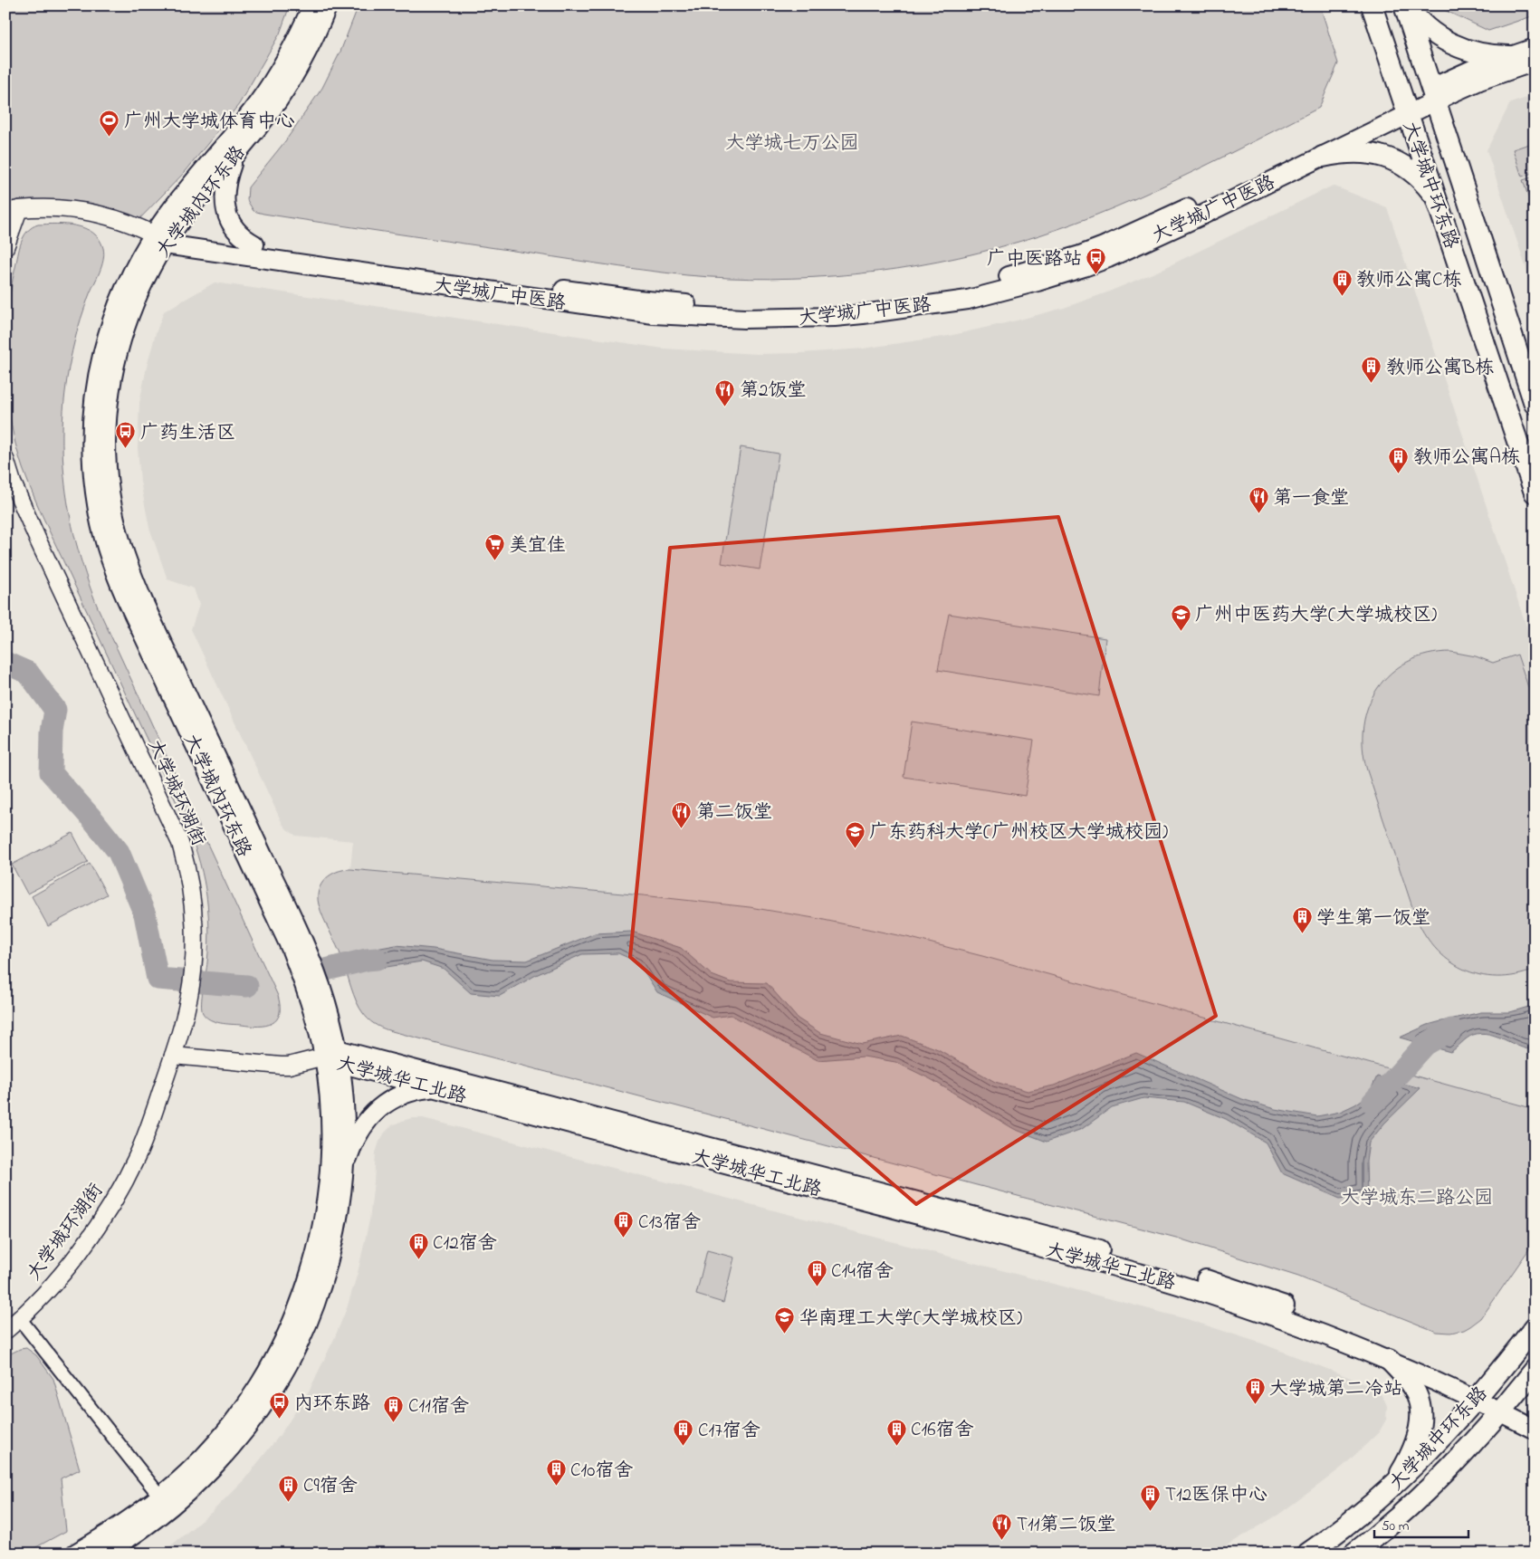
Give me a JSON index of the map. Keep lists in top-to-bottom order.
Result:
{
  "streets": {
    "main road": [
      "大学城中环东路",
      "大学城内环东路",
      "大学城广中医路",
      "大学城华工北路"
    ],
    "street": ["大学城环湖街"]
  },
  "crossings": [
    ["大学城中环东路", "大学城广中医路"],
    ["大学城中环东路", "大学城华工北路"],
    ["大学城内环东路", "大学城广中医路"],
    ["大学城内环东路", "大学城华工北路"]
  ],
  "parks": ["大学城七万公园", "大学城东二路公园"],
  "places": {
    "sports": ["广州大学城体育中心"],
    "bus stop": ["广中医路站", "广药生活区", "内环东路"],
    "building": [
      "教师公寓C栋",
      "教师公寓B栋",
      "教师公寓A栋",
      "学生第一饭堂",
      "C13宿舍",
      "C12宿舍",
      "C14宿舍",
      "大学城第二冷站",
      "C11宿舍",
      "C16宿舍",
      "C17宿舍",
      "C10宿舍",
      "C9宿舍",
      "T12医保中心"
    ],
    "restaurant": [
      "第2饭堂",
      "第一食堂",
      "第二饭堂",
      "T11第二饭堂"
    ],
    "supermarket": ["美宜佳"],
    "school or university": ["广州中医药大学(大学城校区)", "广东药科大学(广州校区大学城校园)", "华南理工大学(大学城校区)"]
  },
  "scale_bar": "50 m"
}
